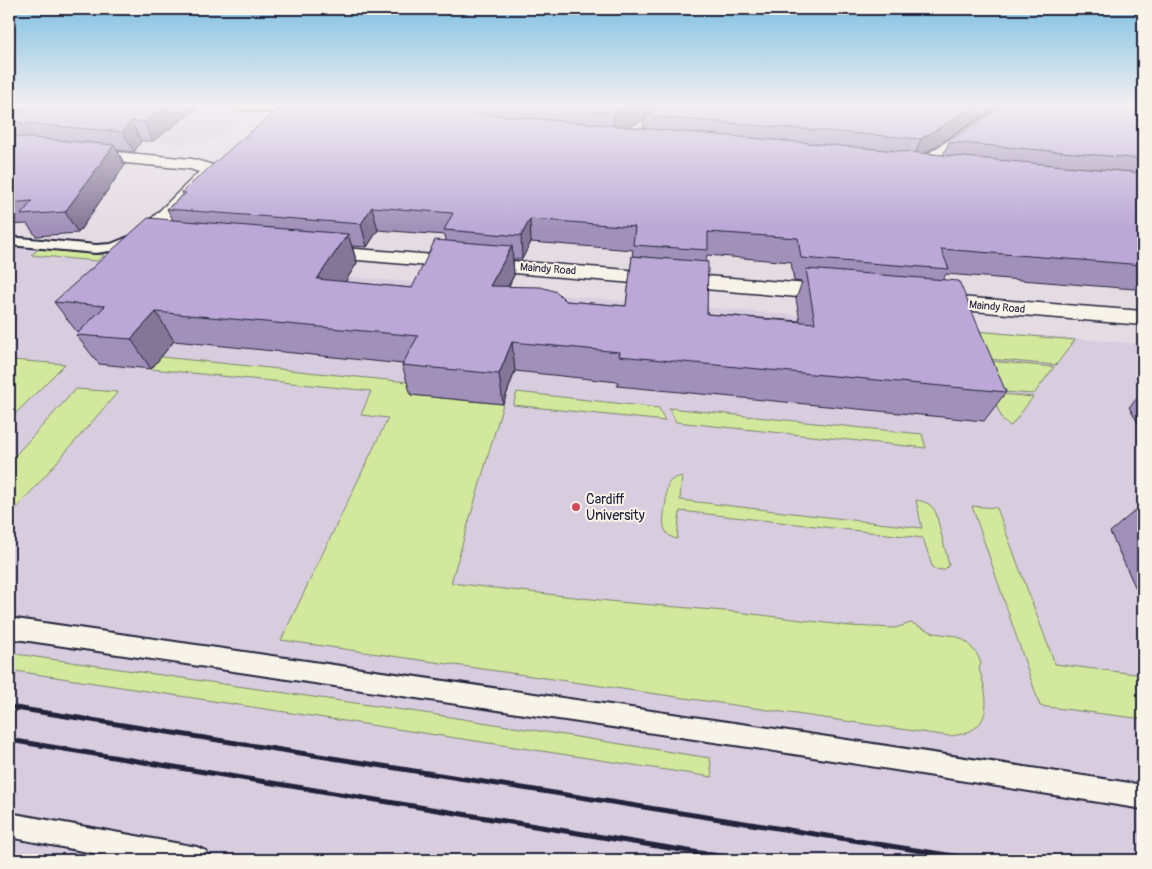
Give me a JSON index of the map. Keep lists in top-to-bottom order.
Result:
{
  "streets": {
    "street": ["Maindy Road"]
  },
  "places": ["Cardiff University"]
}
